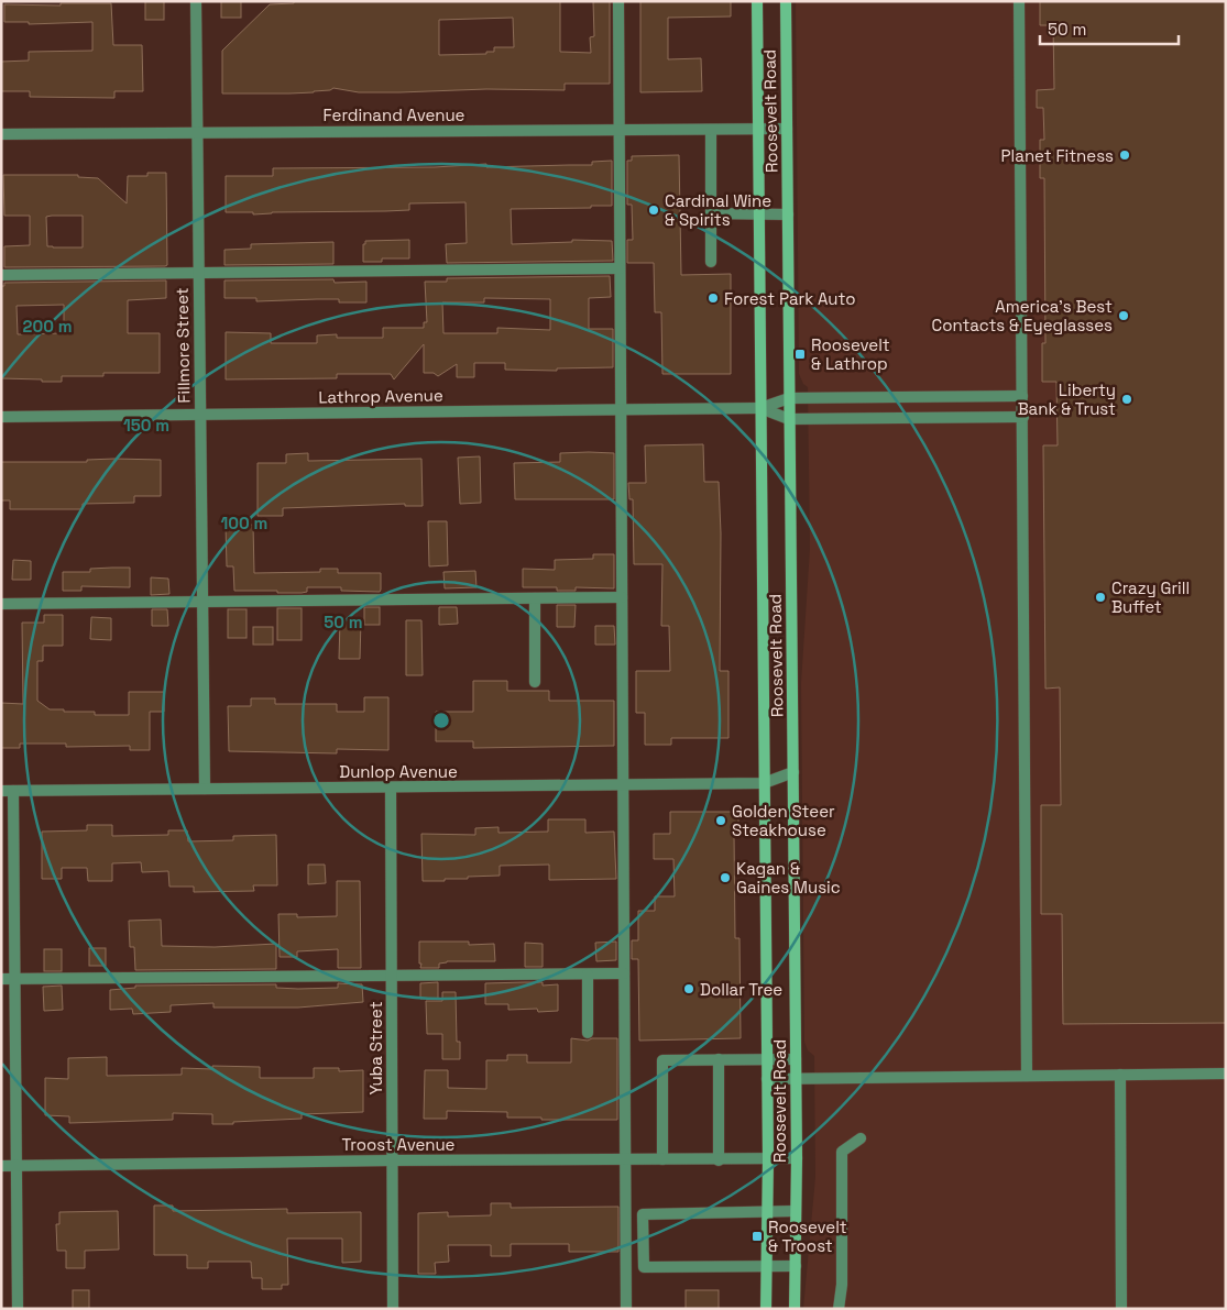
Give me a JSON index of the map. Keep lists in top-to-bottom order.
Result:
{
  "streets": {
    "main road": ["Roosevelt Road"],
    "street": [
      "Ferdinand Avenue",
      "Fillmore Street",
      "Lathrop Avenue",
      "Dunlop Avenue",
      "Yuba Street",
      "Troost Avenue"
    ]
  },
  "crossings": [
    ["Roosevelt Road", "Ferdinand Avenue"],
    ["Roosevelt Road", "Lathrop Avenue"],
    ["Roosevelt Road", "Dunlop Avenue"],
    ["Roosevelt Road", "Troost Avenue"],
    ["Ferdinand Avenue", "Fillmore Street"],
    ["Fillmore Street", "Lathrop Avenue"],
    ["Fillmore Street", "Dunlop Avenue"],
    ["Dunlop Avenue", "Yuba Street"],
    ["Yuba Street", "Troost Avenue"]
  ],
  "places": {
    "other": [
      "Planet Fitness",
      "Cardinal Wine & Spirits",
      "Forest Park Auto",
      "America's Best Contacts & Eyeglasses",
      "Liberty Bank & Trust",
      "Crazy Grill Buffet",
      "Golden Steer Steakhouse",
      "Kagan & Gaines Music",
      "Dollar Tree"
    ],
    "transit": ["Roosevelt & Lathrop", "Roosevelt & Troost"]
  },
  "scale_bar": "50 m",
  "rings": [
    "200 m",
    "150 m",
    "100 m",
    "50 m"
  ]
}
